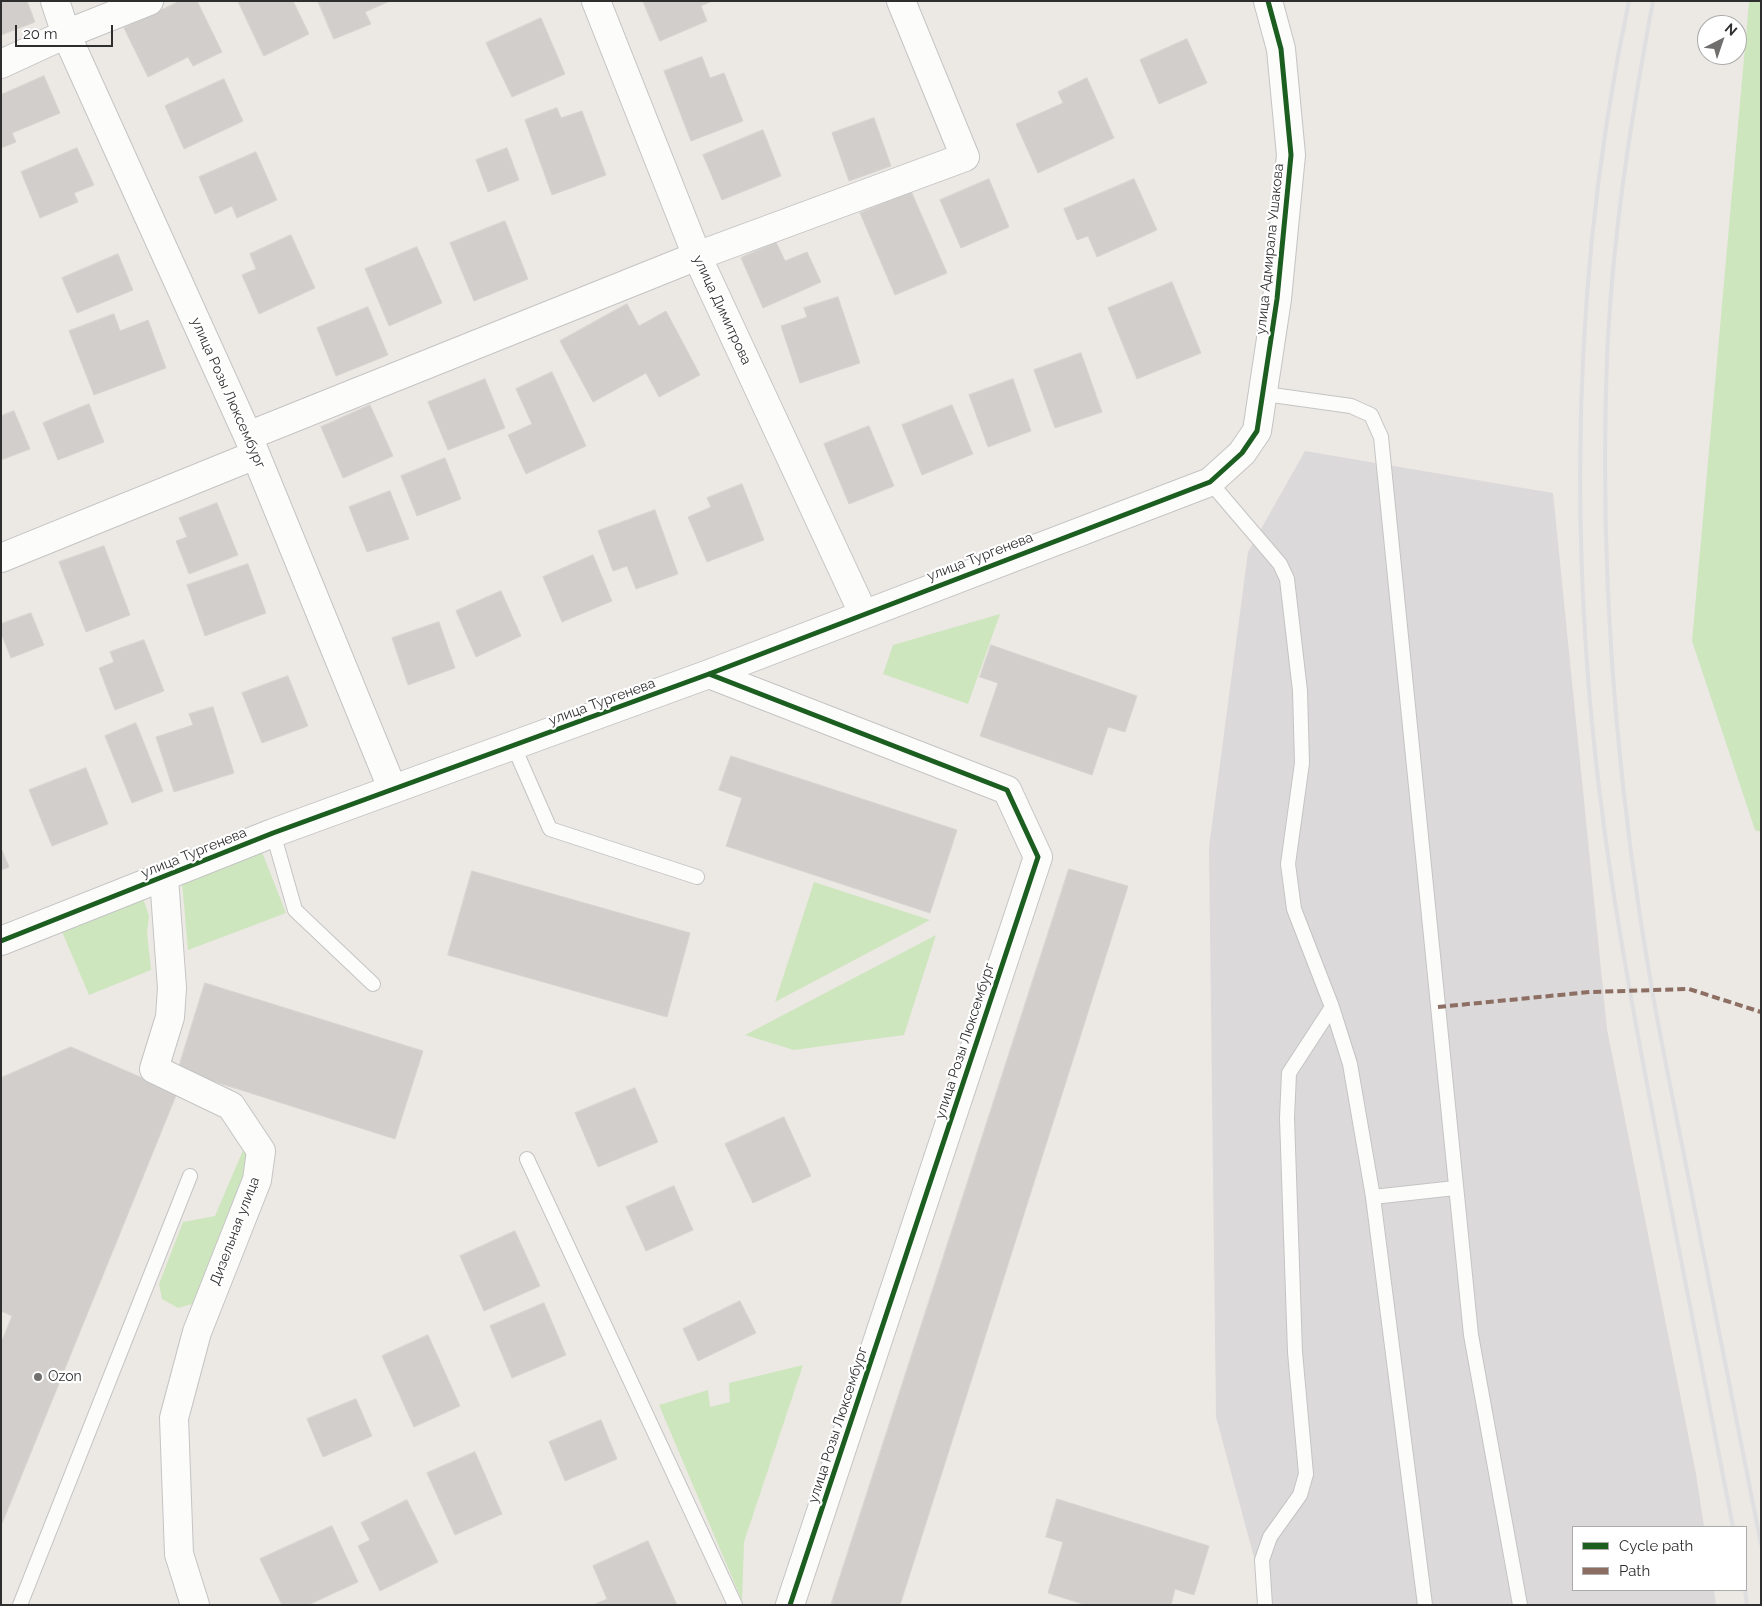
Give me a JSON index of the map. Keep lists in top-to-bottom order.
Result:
{
  "streets": {
    "street": [
      "улица Адмирала Ушакова",
      "улица Димитрова",
      "улица Розы Люксембург",
      "улица Тургенева",
      "Дизельная улица"
    ]
  },
  "crossings": [
    ["улица Адмирала Ушакова", "улица Тургенева"],
    ["улица Димитрова", "улица Тургенева"],
    ["улица Розы Люксембург", "улица Тургенева"],
    ["улица Тургенева", "Дизельная улица"]
  ],
  "places": ["Ozon"],
  "legend": ["Cycle path", "Path"],
  "scale_bar": "20 m",
  "north": "top right"
}
